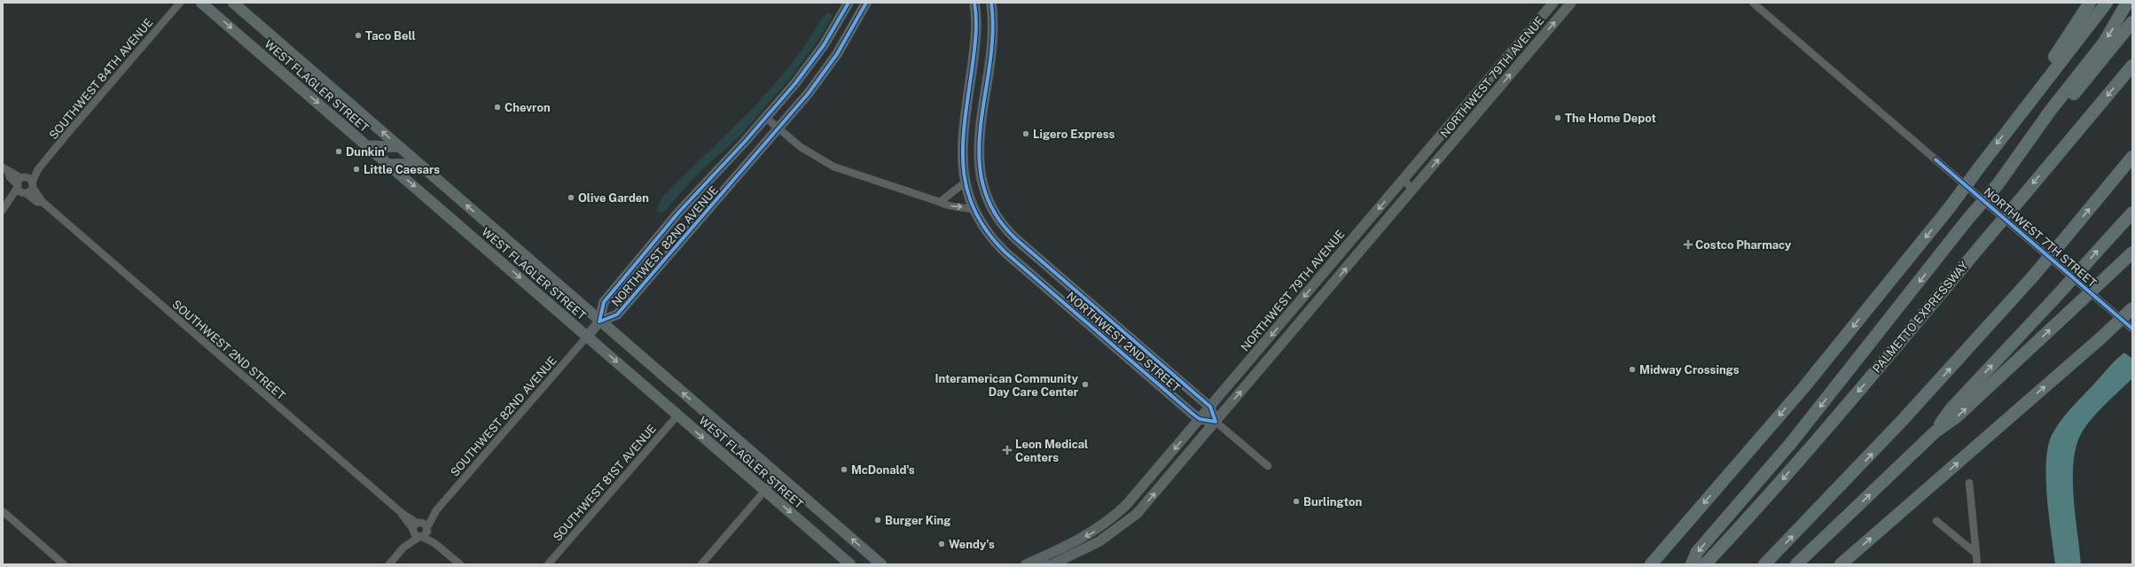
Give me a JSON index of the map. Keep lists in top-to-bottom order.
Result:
{
  "streets": {
    "highway": ["PALMETTO EXPRESSWAY"],
    "main road": ["WEST FLAGLER STREET"],
    "street": [
      "NORTHWEST 79TH AVENUE",
      "SOUTHWEST 84TH AVENUE",
      "NORTHWEST 7TH STREET",
      "NORTHWEST 82ND AVENUE",
      "NORTHWEST 2ND STREET",
      "SOUTHWEST 2ND STREET",
      "SOUTHWEST 82ND AVENUE",
      "SOUTHWEST 81ST AVENUE"
    ]
  },
  "crossings": [
    ["NORTHWEST 79TH AVENUE", "NORTHWEST 2ND STREET"],
    ["SOUTHWEST 84TH AVENUE", "SOUTHWEST 2ND STREET"],
    ["WEST FLAGLER STREET", "NORTHWEST 82ND AVENUE"],
    ["WEST FLAGLER STREET", "SOUTHWEST 82ND AVENUE"],
    ["WEST FLAGLER STREET", "SOUTHWEST 81ST AVENUE"],
    ["NORTHWEST 82ND AVENUE", "SOUTHWEST 82ND AVENUE"],
    ["SOUTHWEST 2ND STREET", "SOUTHWEST 82ND AVENUE"]
  ],
  "places": {
    "other": [
      "Taco Bell",
      "Chevron",
      "The Home Depot",
      "Ligero Express",
      "Dunkin'",
      "Little Caesars",
      "Olive Garden",
      "Midway Crossings",
      "Interamerican Community Day Care Center",
      "McDonald's",
      "Burlington",
      "Burger King",
      "Wendy's"
    ],
    "health": ["Costco Pharmacy", "Leon Medical Centers"]
  }
}
